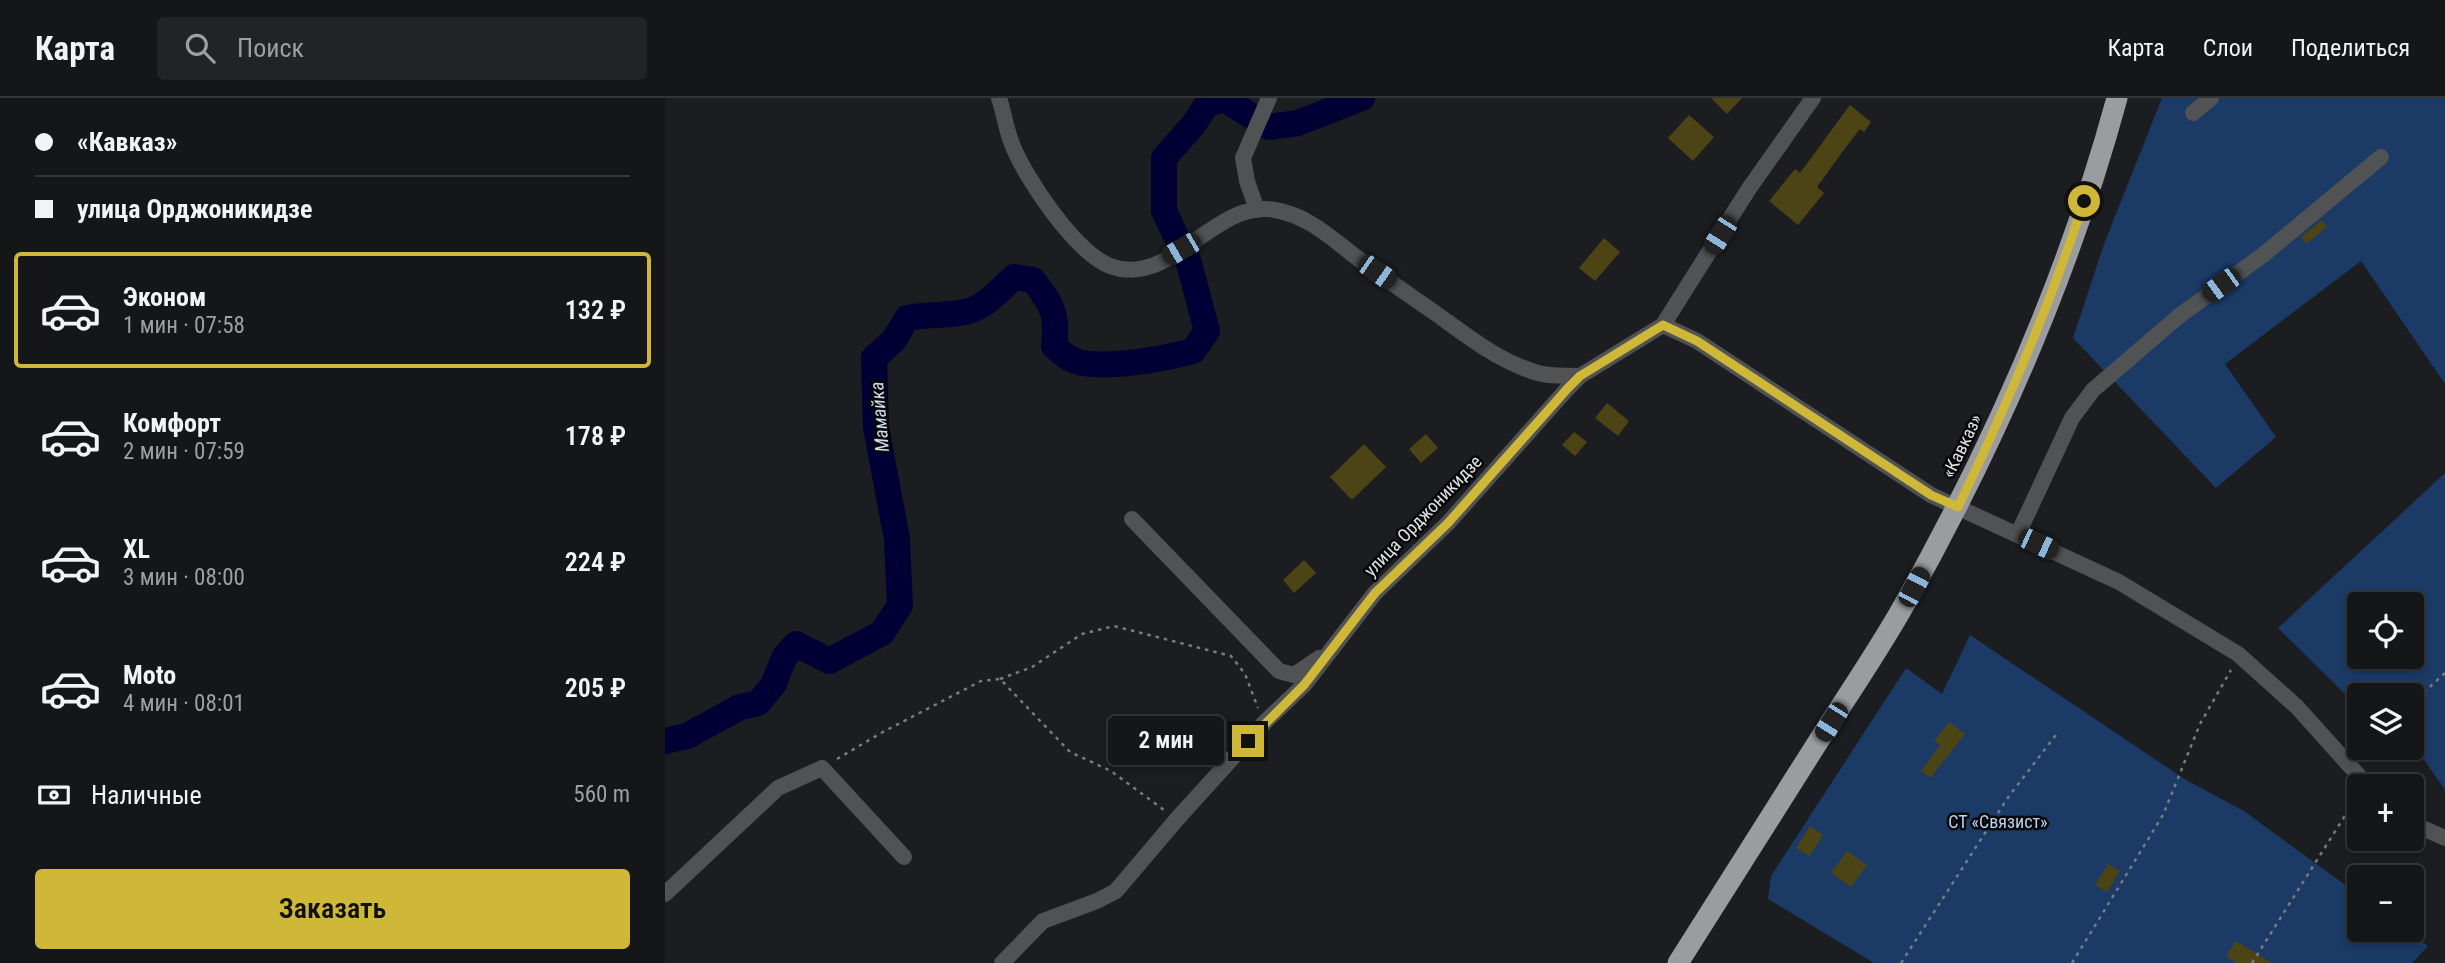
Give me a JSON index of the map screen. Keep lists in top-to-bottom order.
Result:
{
  "streets": {
    "highway": ["«Кавказ»"],
    "street": ["улица Орджоникидзе"]
  },
  "water": ["Мамайка"],
  "parks": ["СТ «Связист»"],
  "page": {
    "header": "Карта",
    "search": "Поиск",
    "nav": ["Карта", "Слои", "Поделиться"],
    "banner": ["«Кавказ»", "улица Орджоникидзе"],
    "list": [
      {
        "name": "Эконом",
        "note": "1 мин · 07:58",
        "value": "132 ₽"
      },
      {
        "name": "Комфорт",
        "note": "2 мин · 07:59",
        "value": "178 ₽"
      },
      {
        "name": "XL",
        "note": "3 мин · 08:00",
        "value": "224 ₽"
      },
      {
        "name": "Moto",
        "note": "4 мин · 08:01",
        "value": "205 ₽"
      }
    ],
    "map_buttons": ["+", "−"],
    "bubble": "2 мин",
    "pay": ["Наличные", "560 m"],
    "buttons": "Заказать"
  }
}
